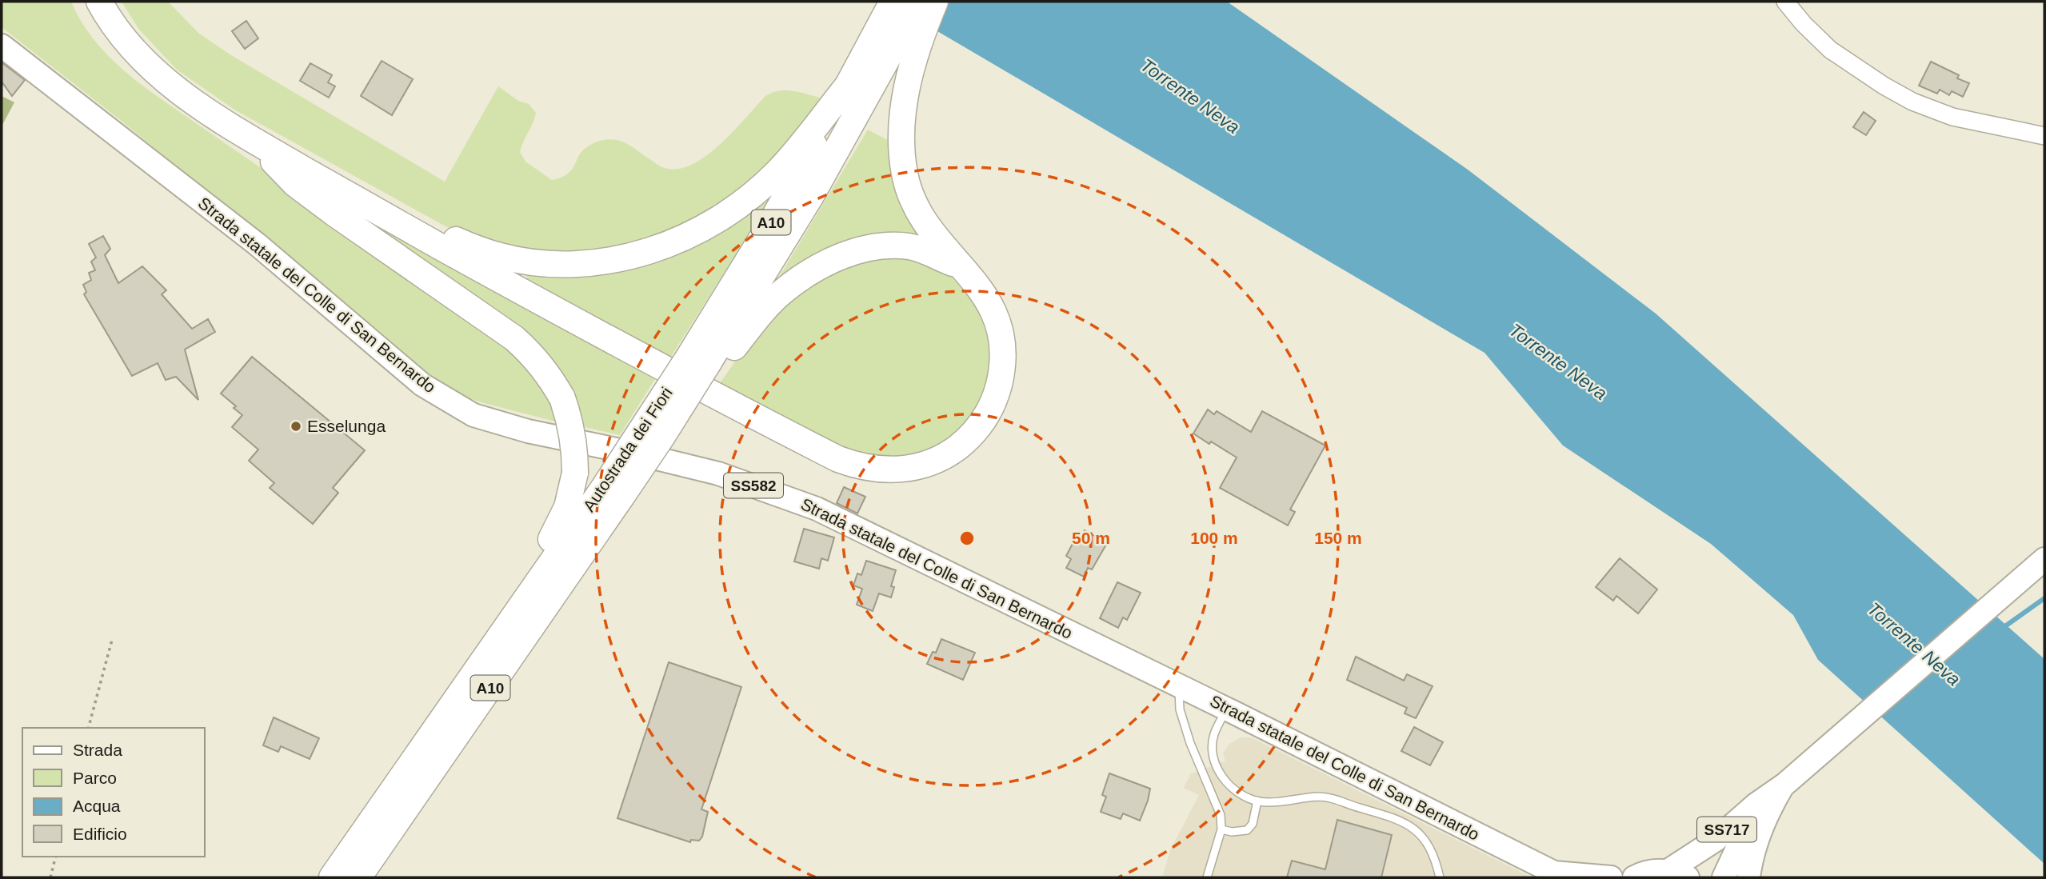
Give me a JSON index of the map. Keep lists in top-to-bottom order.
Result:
{
  "streets": {
    "highway": ["A10", "Autostrada dei Fiori"],
    "main road": ["Strada statale del Colle di San Bernardo", "SS582", "SS717"]
  },
  "water": ["Torrente Neva"],
  "places": ["Esselunga"],
  "legend": [
    "Strada",
    "Parco",
    "Acqua",
    "Edificio"
  ],
  "rings": ["50 m", "100 m", "150 m"]
}
